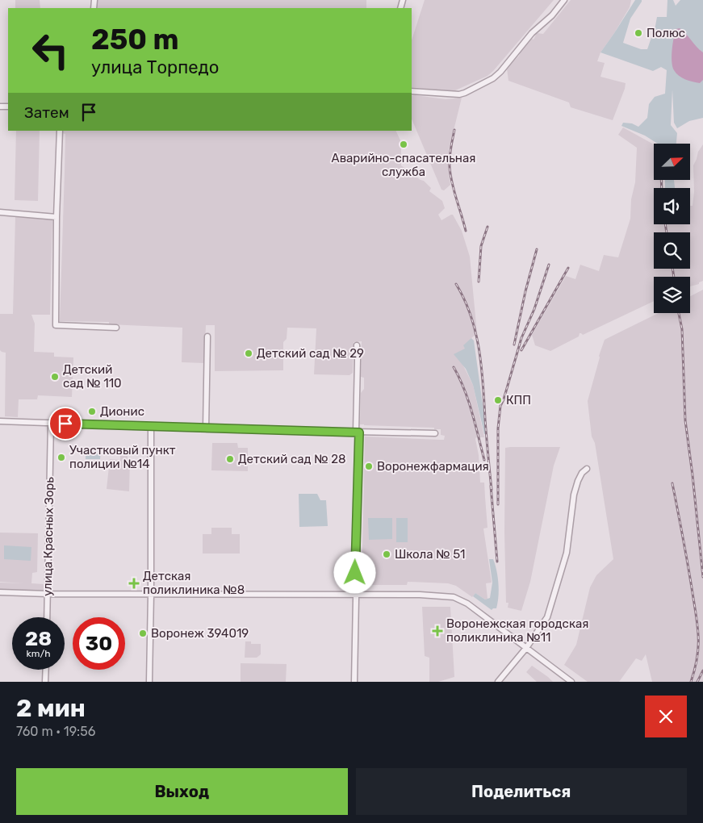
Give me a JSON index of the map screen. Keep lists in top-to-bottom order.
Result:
{
  "streets": {
    "street": ["улица Красных Зорь"]
  },
  "places": {
    "other": [
      "Полюс",
      "Аварийно-спасательная служба",
      "Детский сад № 29",
      "Детский сад № 110",
      "КПП",
      "Дионис",
      "Участковый пункт полиции №14",
      "Детский сад № 28",
      "Воронежфармация",
      "Школа № 51",
      "Воронеж 394019"
    ],
    "health": ["Детская поликлиника №8", "Воронежская городская поликлиника №11"]
  },
  "north": "top right",
  "page": {
    "turn": ["250 m", "улица Торпедо"],
    "then": "Затем",
    "speed": "28 km/h",
    "limit": "30",
    "heading": ["2 мин", "760 m · 19:56"],
    "buttons": ["Выход", "Поделиться"]
  }
}
